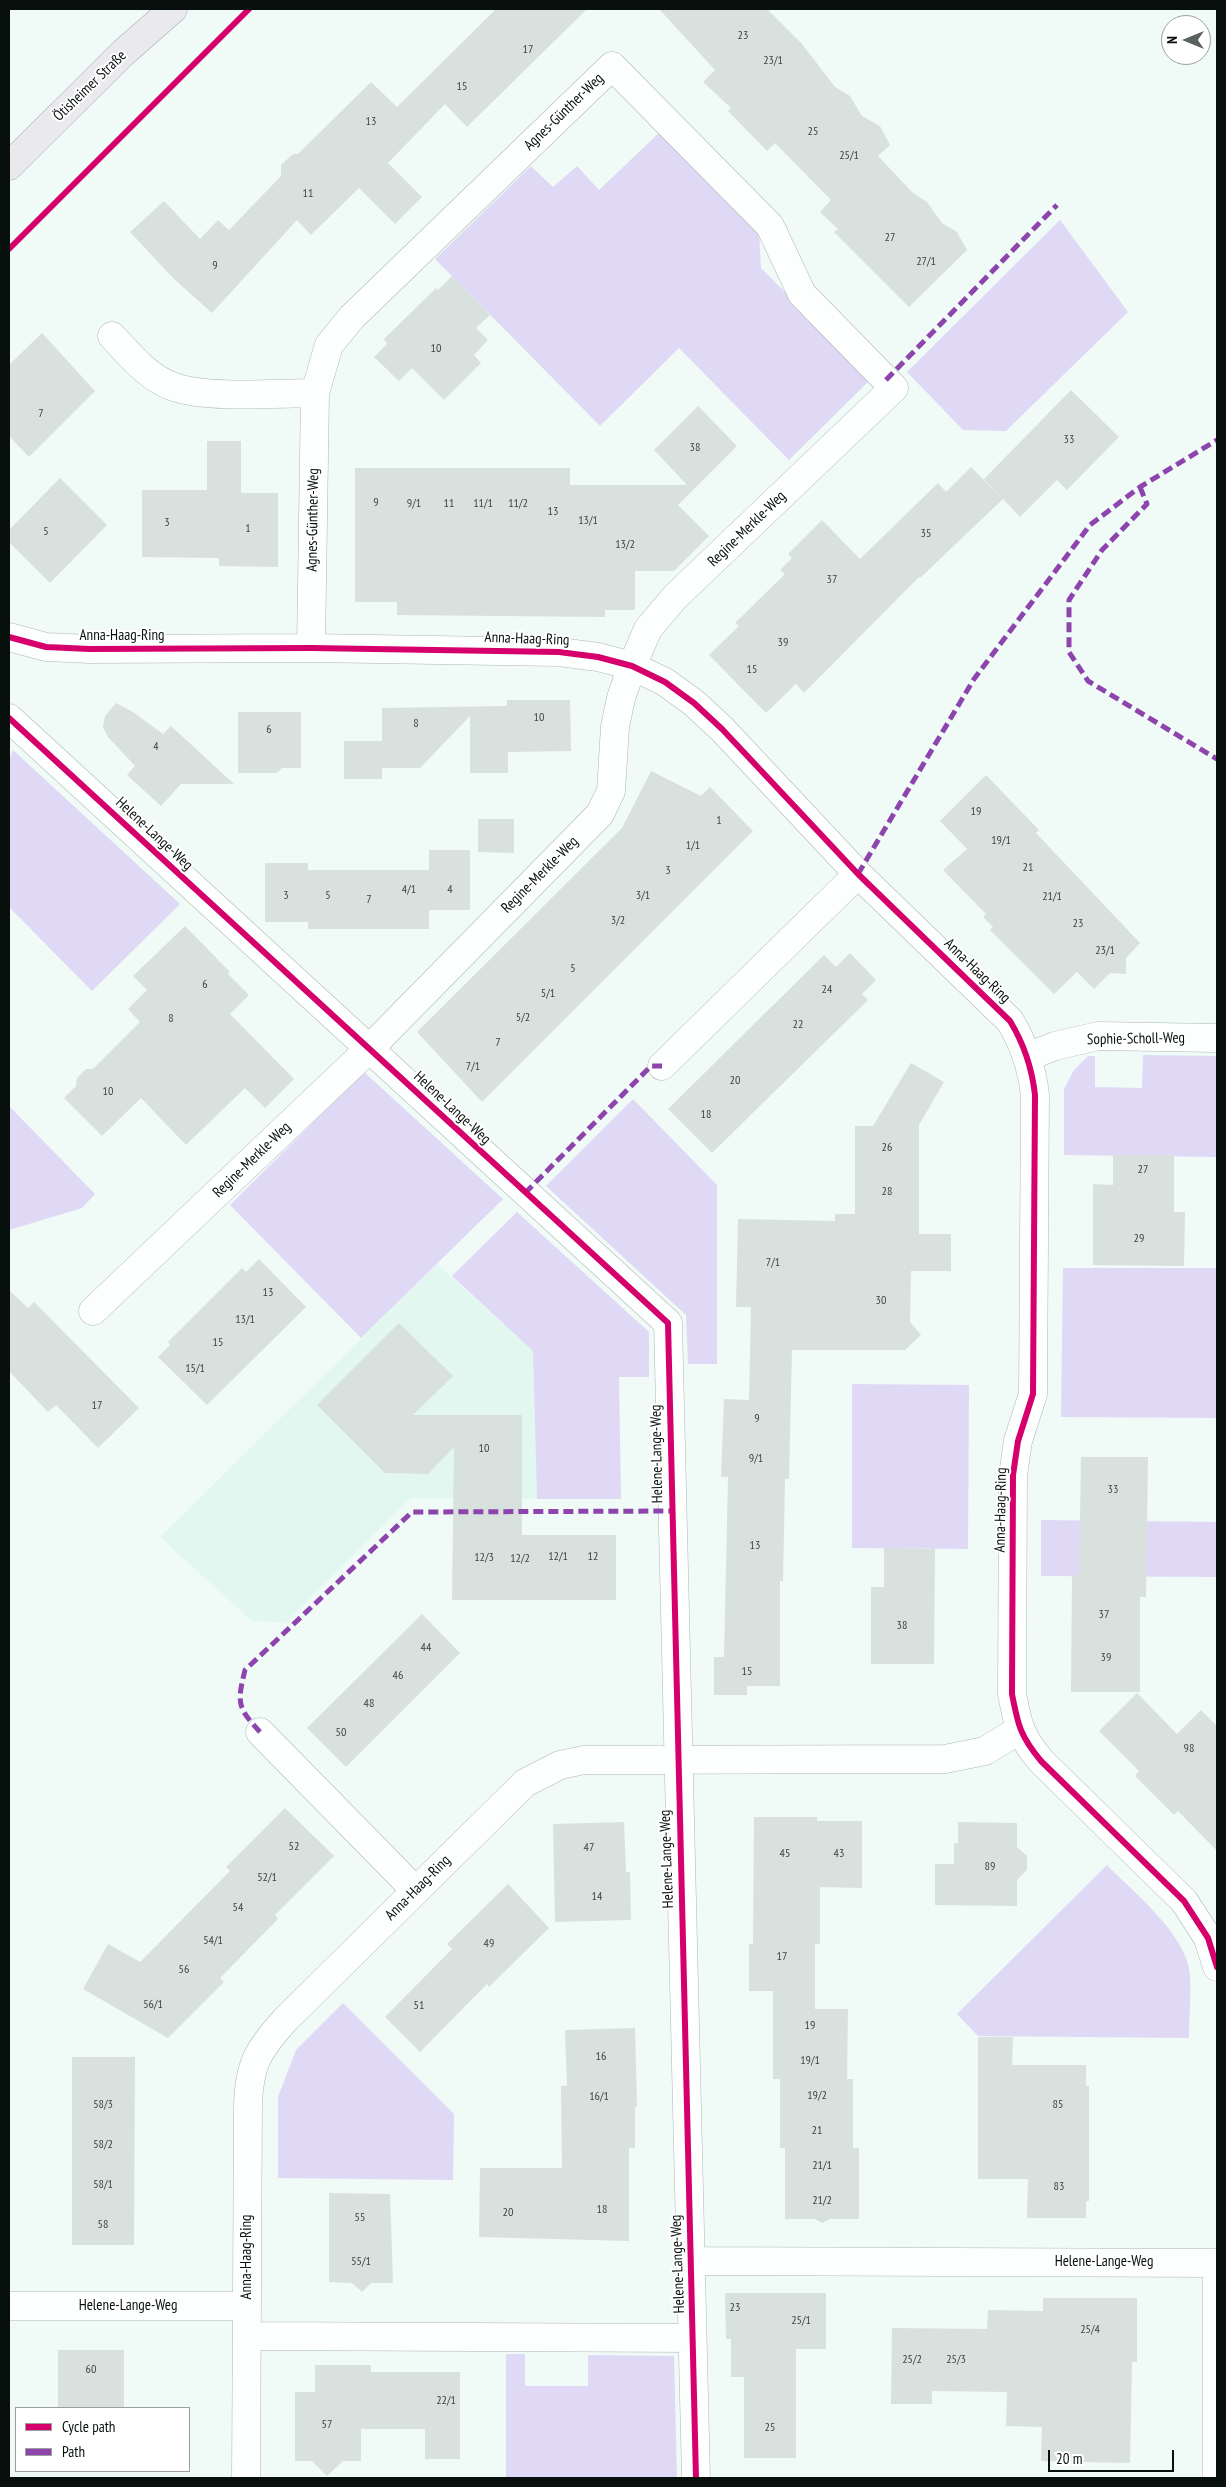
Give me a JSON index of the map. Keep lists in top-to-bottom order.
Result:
{
  "streets": {
    "main road": ["Ötisheimer Straße"],
    "street": [
      "Agnes-Günther-Weg",
      "Regine-Merkle-Weg",
      "Anna-Haag-Ring",
      "Helene-Lange-Weg",
      "Sophie-Scholl-Weg"
    ]
  },
  "crossings": [
    ["Agnes-Günther-Weg", "Regine-Merkle-Weg"],
    ["Agnes-Günther-Weg", "Anna-Haag-Ring"],
    ["Regine-Merkle-Weg", "Anna-Haag-Ring"],
    ["Regine-Merkle-Weg", "Helene-Lange-Weg"],
    ["Anna-Haag-Ring", "Helene-Lange-Weg"],
    ["Anna-Haag-Ring", "Sophie-Scholl-Weg"]
  ],
  "house_numbers": [
    "23",
    "17",
    "23/1",
    "15",
    "13",
    "25",
    "25/1",
    "11",
    "27",
    "27/1",
    "9",
    "10",
    "7",
    "33",
    "38",
    "9",
    "9/1",
    "11",
    "11/1",
    "11/2",
    "13",
    "13/1",
    "3",
    "1",
    "5",
    "35",
    "13/2",
    "37",
    "39",
    "15",
    "10",
    "8",
    "6",
    "4",
    "19",
    "1",
    "19/1",
    "1/1",
    "21",
    "3",
    "4/1",
    "4",
    "3",
    "5",
    "3/1",
    "21/1",
    "7",
    "3/2",
    "23",
    "23/1",
    "5",
    "6",
    "24",
    "5/1",
    "5/2",
    "8",
    "22",
    "7",
    "7/1",
    "20",
    "10",
    "18",
    "26",
    "27",
    "28",
    "29",
    "7/1",
    "13",
    "30",
    "13/1",
    "15",
    "15/1",
    "17",
    "9",
    "10",
    "9/1",
    "33",
    "13",
    "12/1",
    "12",
    "12/3",
    "12/2",
    "37",
    "38",
    "44",
    "39",
    "15",
    "46",
    "48",
    "50",
    "98",
    "52",
    "47",
    "45",
    "43",
    "89",
    "52/1",
    "14",
    "54",
    "54/1",
    "49",
    "17",
    "56",
    "56/1",
    "51",
    "19",
    "16",
    "19/1",
    "19/2",
    "16/1",
    "58/3",
    "85",
    "21",
    "58/2",
    "21/1",
    "58/1",
    "83",
    "21/2",
    "18",
    "20",
    "55",
    "58",
    "55/1",
    "23",
    "25/1",
    "25/4",
    "25/2",
    "25/3",
    "60",
    "22/1",
    "57",
    "25"
  ],
  "legend": ["Cycle path", "Path"],
  "scale_bar": "20 m",
  "north": "left"
}
